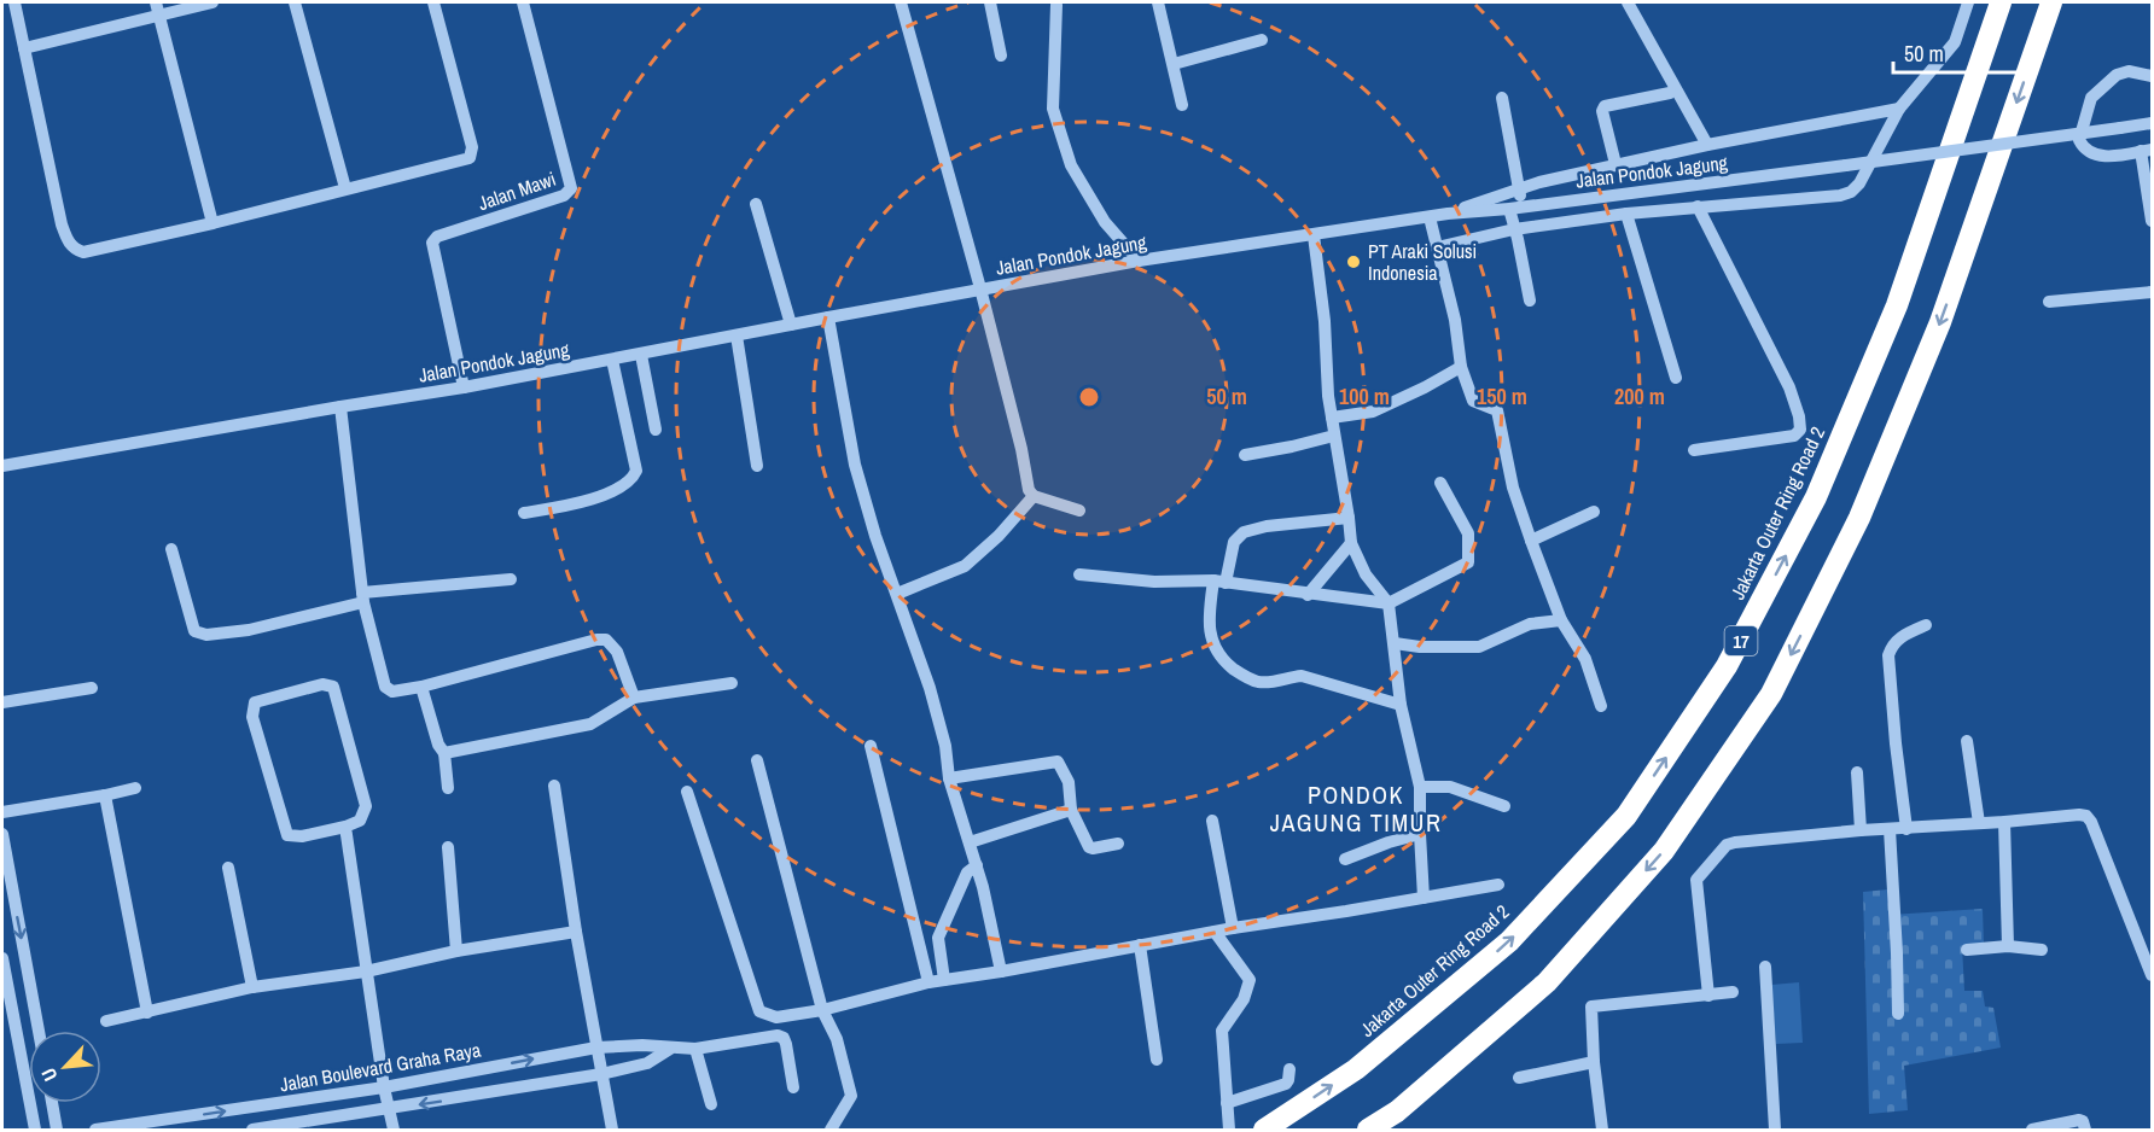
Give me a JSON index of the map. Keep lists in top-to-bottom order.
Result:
{
  "streets": {
    "highway": ["Jakarta Outer Ring Road 2", "17"],
    "street": ["Jalan Pondok Jagung", "Jalan Mawi", "Jalan Boulevard Graha Raya"]
  },
  "crossings": [
    ["Jalan Pondok Jagung", "Jalan Mawi"]
  ],
  "districts": ["PONDOK JAGUNG TIMUR"],
  "places": ["PT Araki Solusi Indonesia"],
  "scale_bar": "50 m",
  "north": "bottom left",
  "rings": [
    "50 m",
    "100 m",
    "150 m",
    "200 m"
  ]
}
